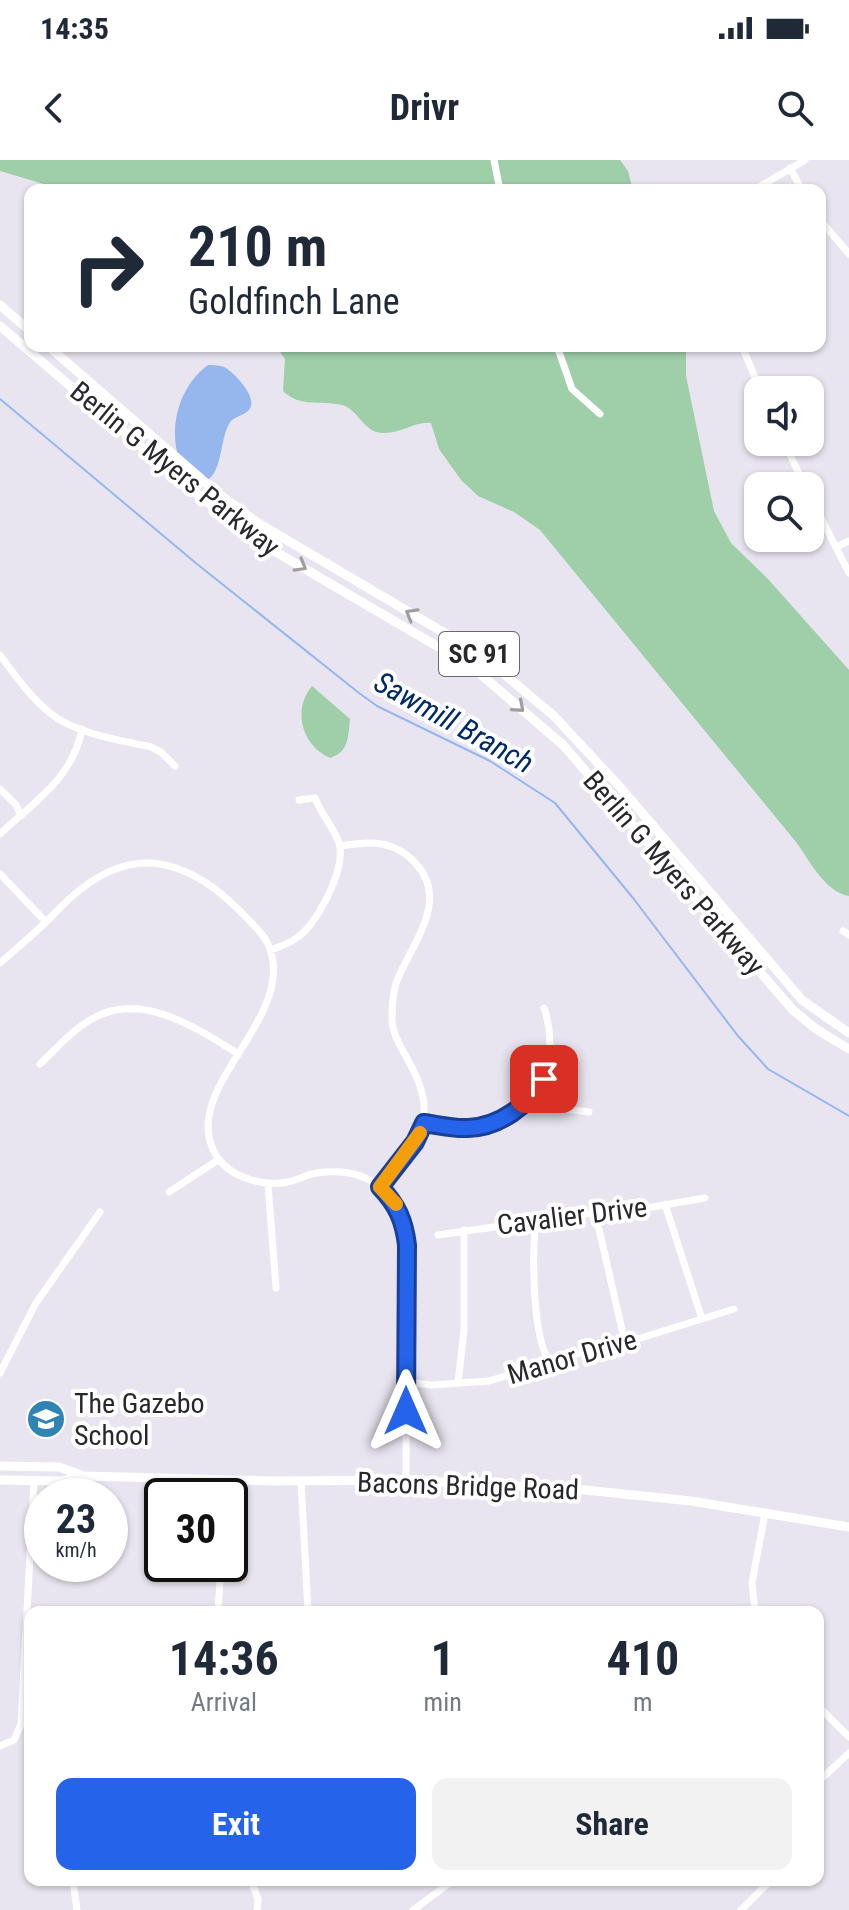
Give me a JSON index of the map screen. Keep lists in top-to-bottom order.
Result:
{
  "streets": {
    "main road": ["Berlin G Myers Parkway", "SC 91", "Bacons Bridge Road"],
    "street": ["Cavalier Drive", "Manor Drive"]
  },
  "water": ["Sawmill Branch"],
  "places": {
    "school or university": ["The Gazebo School"]
  },
  "page": {
    "status": "14:35",
    "header": "Drivr",
    "turn": ["210 m", "Goldfinch Lane"],
    "speed": "23 km/h",
    "limit": "30",
    "eta": [
      "14:36",
      "Arrival",
      "1",
      "min",
      "410",
      "m"
    ],
    "buttons": ["Exit", "Share"]
  }
}
